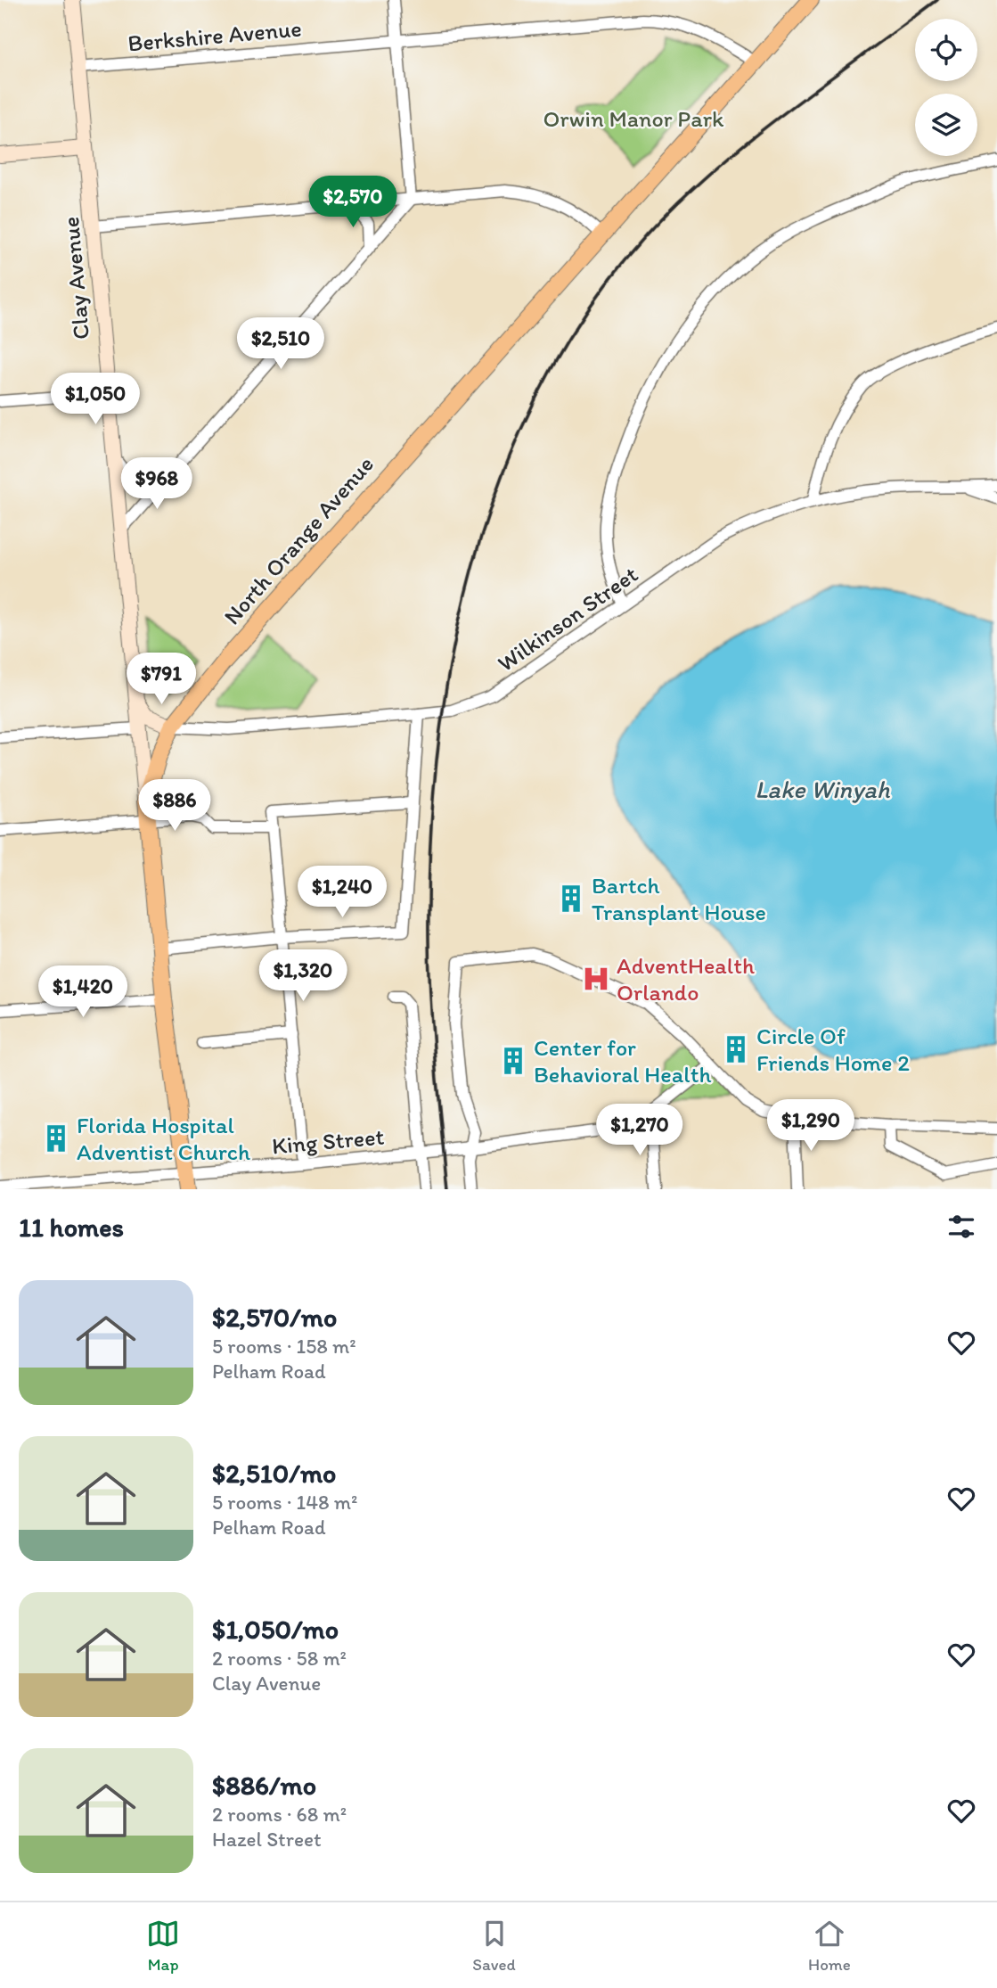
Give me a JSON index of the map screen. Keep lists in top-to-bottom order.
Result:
{
  "streets": {
    "main road": ["North Orange Avenue"],
    "street": [
      "Berkshire Avenue",
      "Clay Avenue",
      "Wilkinson Street",
      "King Street"
    ]
  },
  "crossings": [
    ["Berkshire Avenue", "Clay Avenue"],
    ["Berkshire Avenue", "North Orange Avenue"],
    ["Clay Avenue", "North Orange Avenue"],
    ["North Orange Avenue", "Wilkinson Street"],
    ["North Orange Avenue", "King Street"]
  ],
  "water": ["Lake Winyah"],
  "parks": ["Orwin Manor Park"],
  "places": {
    "building": [
      "Bartch Transplant House",
      "Circle Of Friends Home 2",
      "Center for Behavioral Health",
      "Florida Hospital Adventist Church"
    ],
    "hospital": ["AdventHealth Orlando"]
  },
  "page": {
    "price": [
      "$2,570",
      "$2,510",
      "$1,050",
      "$968",
      "$791",
      "$886",
      "$1,240",
      "$1,320",
      "$1,420",
      "$1,290",
      "$1,270"
    ],
    "heading": "11 homes",
    "list": [
      {
        "name": "$2,570/mo",
        "note": "5 rooms · 158 m² · Pelham Road"
      },
      {
        "name": "$2,510/mo",
        "note": "5 rooms · 148 m² · Pelham Road"
      },
      {
        "name": "$1,050/mo",
        "note": "2 rooms · 58 m² · Clay Avenue"
      },
      {
        "name": "$886/mo",
        "note": "2 rooms · 68 m² · Hazel Street"
      }
    ],
    "tabs": ["Map", "Saved", "Home"]
  }
}
